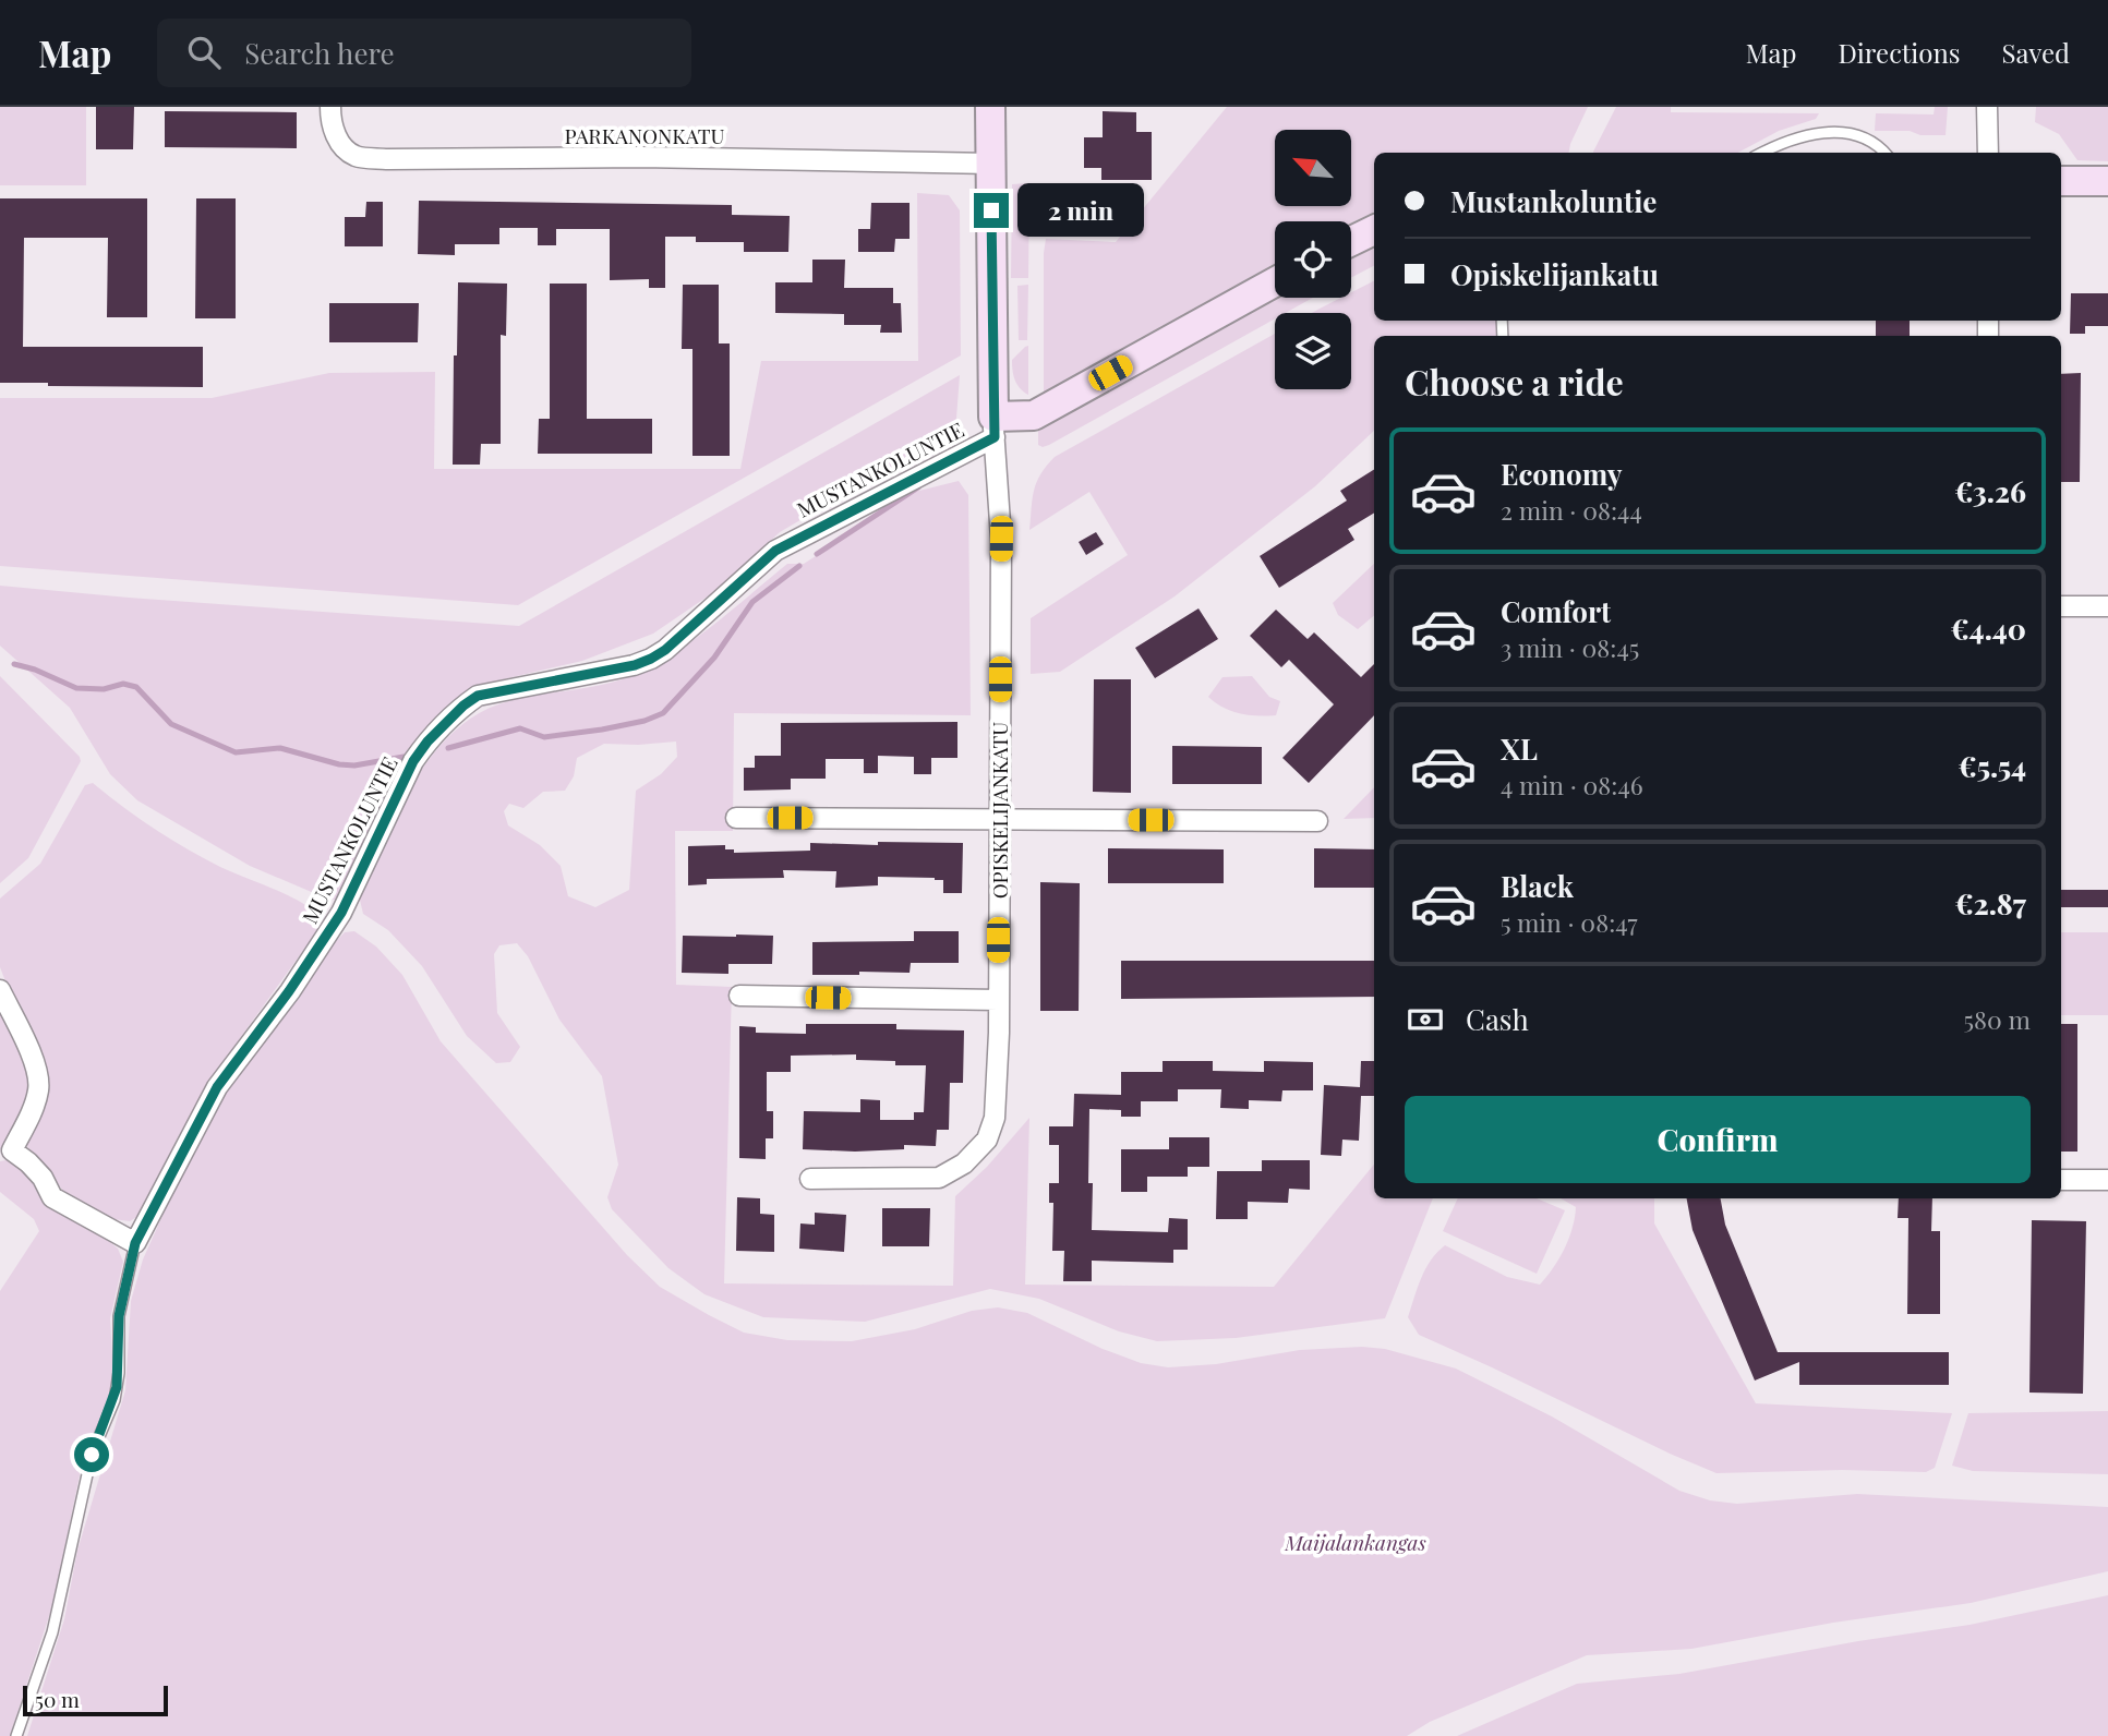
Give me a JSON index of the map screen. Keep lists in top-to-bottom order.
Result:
{
  "streets": {
    "main road": ["OPISKELIJANKATU"],
    "street": ["PARKANONKATU", "MUSTANKOLUNTIE"]
  },
  "crossings": [
    ["PARKANONKATU", "OPISKELIJANKATU"],
    ["MUSTANKOLUNTIE", "OPISKELIJANKATU"]
  ],
  "parks": ["Maijalankangas"],
  "scale_bar": "50 m",
  "north": "top left",
  "page": {
    "header": "Map",
    "search": "Search here",
    "nav": ["Map", "Directions", "Saved"],
    "banner": ["Mustankoluntie", "Opiskelijankatu"],
    "bubble": "2 min",
    "heading": "Choose a ride",
    "list": [
      {
        "name": "Economy",
        "note": "2 min · 08:44",
        "value": "€3.26"
      },
      {
        "name": "Comfort",
        "note": "3 min · 08:45",
        "value": "€4.40"
      },
      {
        "name": "XL",
        "note": "4 min · 08:46",
        "value": "€5.54"
      },
      {
        "name": "Black",
        "note": "5 min · 08:47",
        "value": "€2.87"
      }
    ],
    "pay": ["Cash", "580 m"],
    "buttons": "Confirm",
    "scale": "50 m"
  }
}
